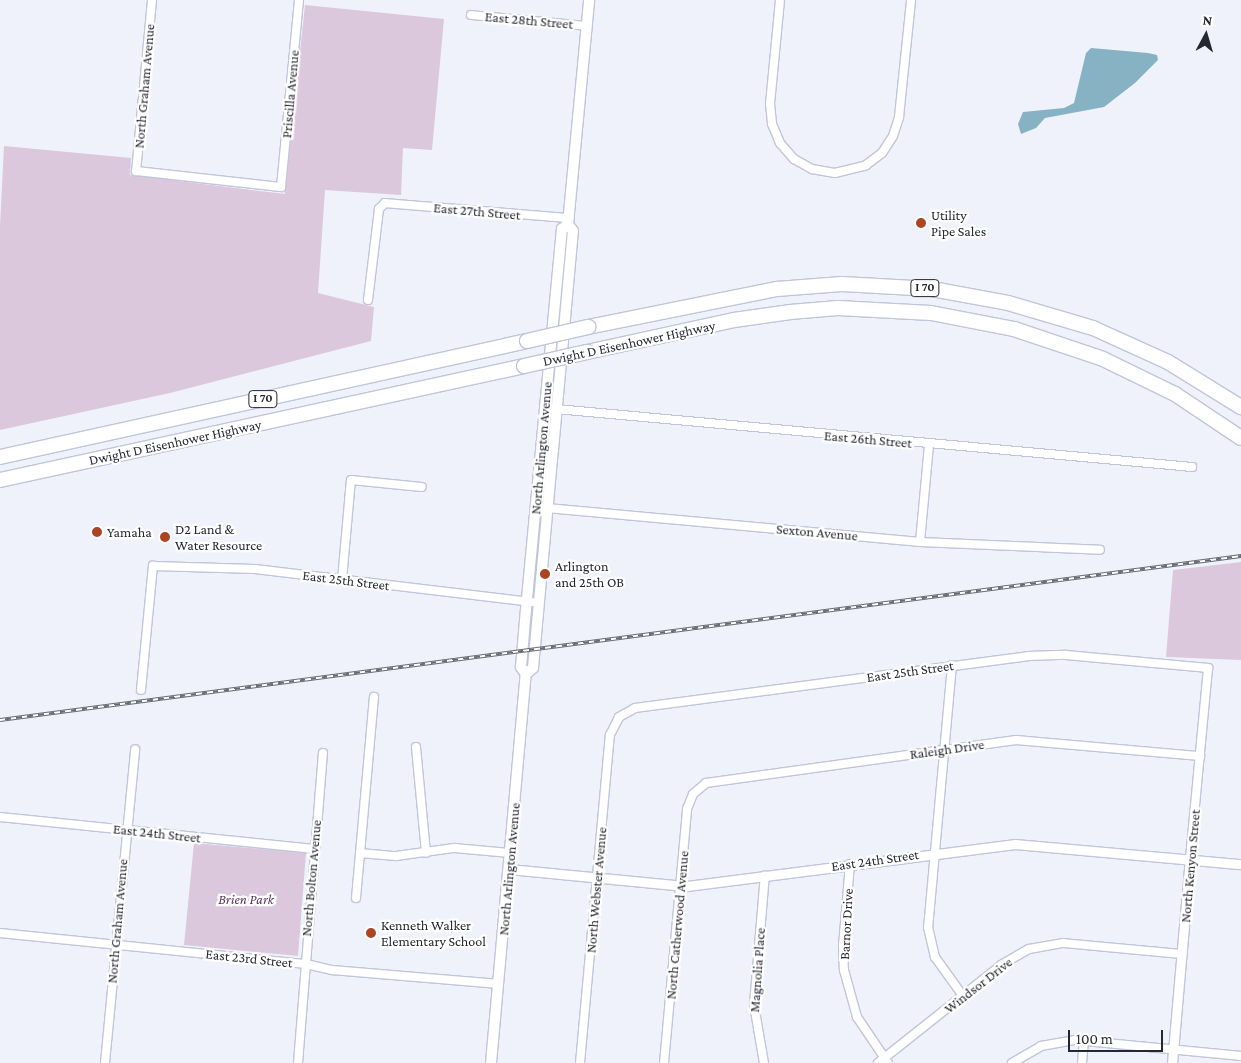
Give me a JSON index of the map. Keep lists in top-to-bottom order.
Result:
{
  "streets": {
    "highway": ["I 70", "Dwight D Eisenhower Highway"],
    "main road": ["North Arlington Avenue"],
    "street": [
      "East 28th Street",
      "North Graham Avenue",
      "Priscilla Avenue",
      "East 27th Street",
      "East 26th Street",
      "Sexton Avenue",
      "East 25th Street",
      "Raleigh Drive",
      "East 24th Street",
      "North Kenyon Street",
      "North Bolton Avenue",
      "North Webster Avenue",
      "Barnor Drive",
      "North Catherwood Avenue",
      "East 23rd Street",
      "Magnolia Place",
      "Windsor Drive"
    ]
  },
  "crossings": [
    ["East 28th Street", "North Arlington Avenue"],
    ["North Graham Avenue", "Priscilla Avenue"],
    ["North Graham Avenue", "East 24th Street"],
    ["North Graham Avenue", "East 23rd Street"],
    ["East 27th Street", "North Arlington Avenue"],
    ["East 26th Street", "North Arlington Avenue"],
    ["North Arlington Avenue", "Sexton Avenue"],
    ["North Arlington Avenue", "East 25th Street"],
    ["North Arlington Avenue", "East 24th Street"],
    ["North Arlington Avenue", "East 23rd Street"],
    ["East 25th Street", "North Kenyon Street"],
    ["East 25th Street", "North Webster Avenue"],
    ["Raleigh Drive", "North Kenyon Street"],
    ["Raleigh Drive", "North Catherwood Avenue"],
    ["East 24th Street", "North Kenyon Street"],
    ["East 24th Street", "North Bolton Avenue"],
    ["East 24th Street", "North Webster Avenue"],
    ["East 24th Street", "Barnor Drive"],
    ["East 24th Street", "North Catherwood Avenue"],
    ["East 24th Street", "Magnolia Place"],
    ["North Kenyon Street", "Windsor Drive"],
    ["North Bolton Avenue", "East 23rd Street"],
    ["Barnor Drive", "Windsor Drive"]
  ],
  "parks": ["Brien Park"],
  "places": [
    "Utility Pipe Sales",
    "Yamaha",
    "D2 Land & Water Resource",
    "Arlington and 25th OB",
    "Kenneth Walker Elementary School"
  ],
  "scale_bar": "100 m",
  "north": "top"
}
